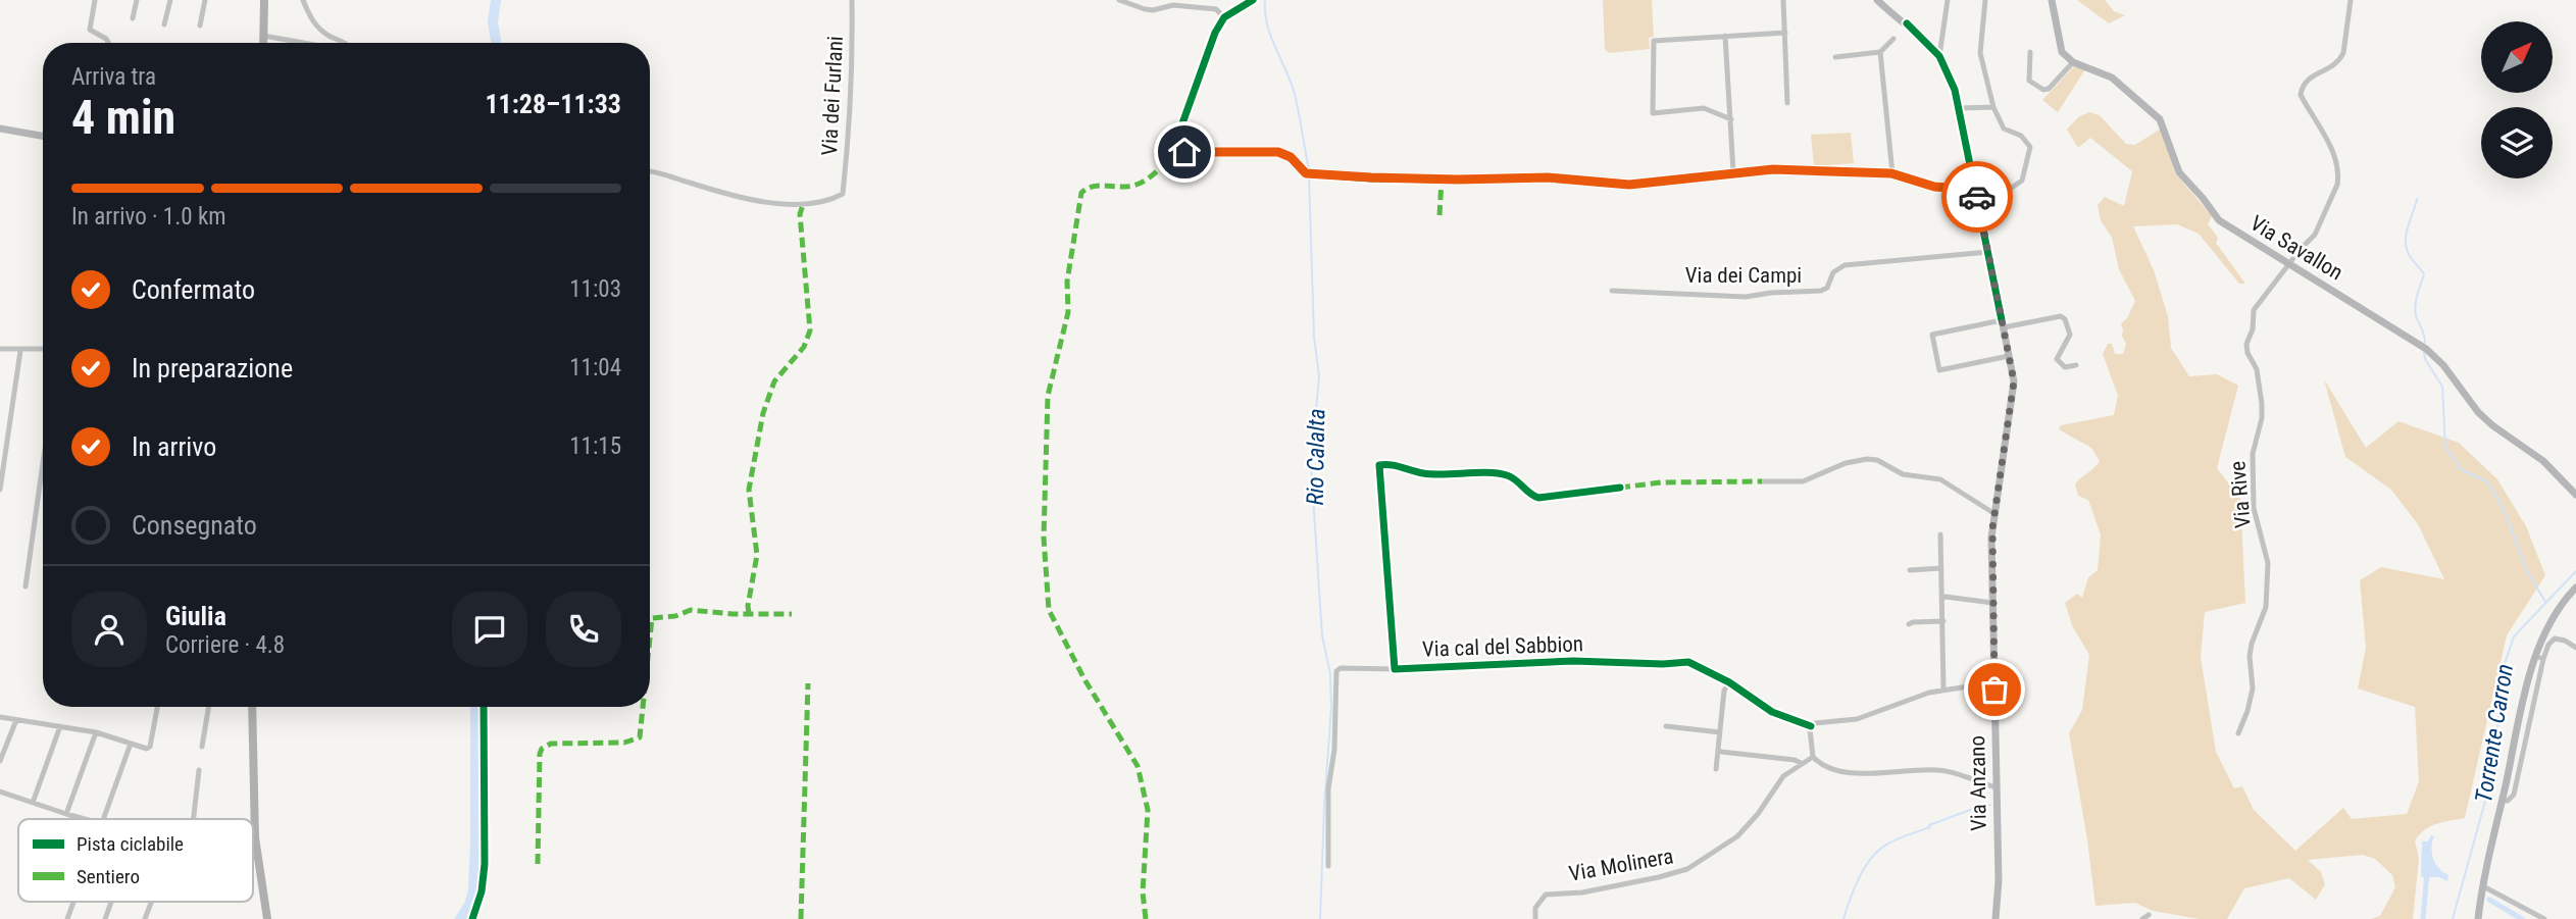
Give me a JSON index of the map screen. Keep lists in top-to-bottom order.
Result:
{
  "streets": {
    "main road": ["Via Savallon", "Via Anzano"],
    "street": [
      "Via dei Furlani",
      "Via dei Campi",
      "Via Rive",
      "Via cal del Sabbion",
      "Via Molinera"
    ]
  },
  "crossings": [
    ["Via Savallon", "Via Rive"],
    ["Via dei Campi", "Via Anzano"]
  ],
  "water": ["Rio Calalta", "Torrente Carron"],
  "legend": ["Pista ciclabile", "Sentiero"],
  "north": "top right",
  "page": {
    "heading": ["4 min", "Arriva tra", "11:28–11:33"],
    "panel": ["Giulia", "Corriere · 4.8"],
    "bar": "In arrivo · 1.0 km",
    "list": [
      ["Confermato", "11:03"],
      ["In preparazione", "11:04"],
      ["In arrivo", "11:15"],
      "Consegnato"
    ]
  }
}
